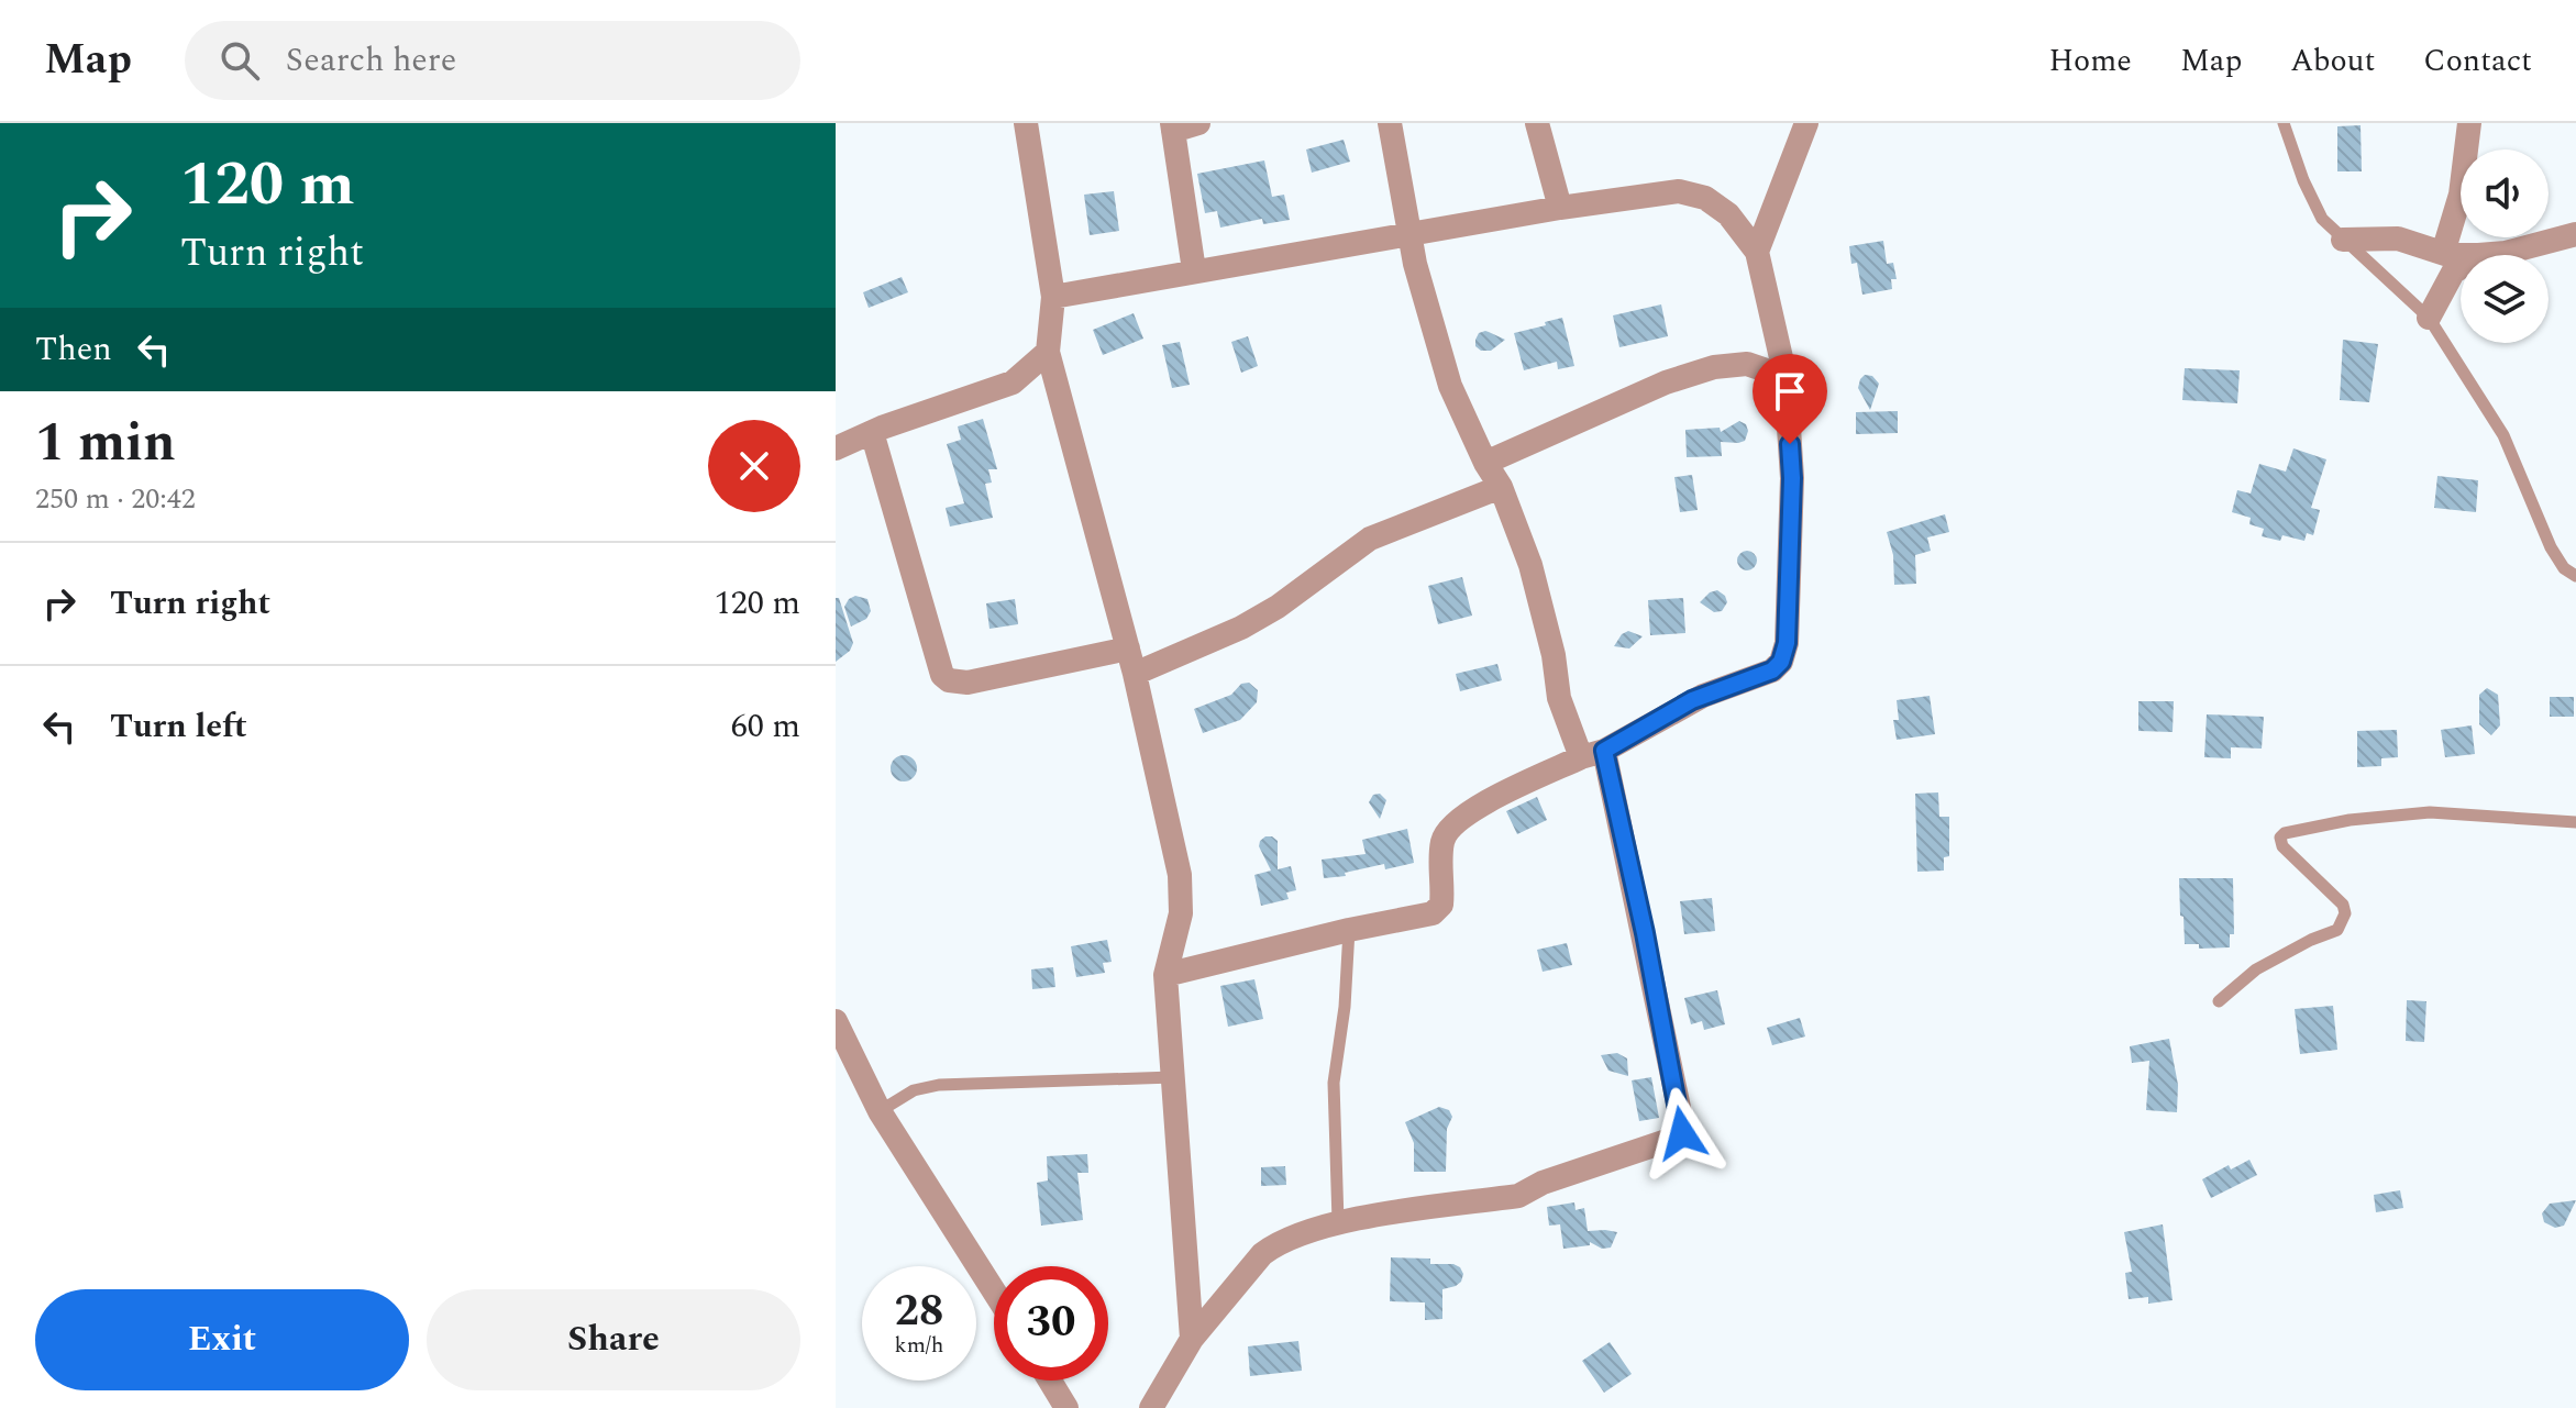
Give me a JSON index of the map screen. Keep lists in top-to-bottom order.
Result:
{
  "page": {
    "header": "Map",
    "search": "Search here",
    "nav": [
      "Home",
      "Map",
      "About",
      "Contact"
    ],
    "turn": ["120 m", "Turn right"],
    "then": "Then",
    "heading": ["1 min", "250 m · 20:42"],
    "list": [
      {
        "name": "Turn right",
        "value": "120 m"
      },
      {
        "name": "Turn left",
        "value": "60 m"
      }
    ],
    "speed": "28 km/h",
    "limit": "30",
    "buttons": ["Exit", "Share"]
  }
}
